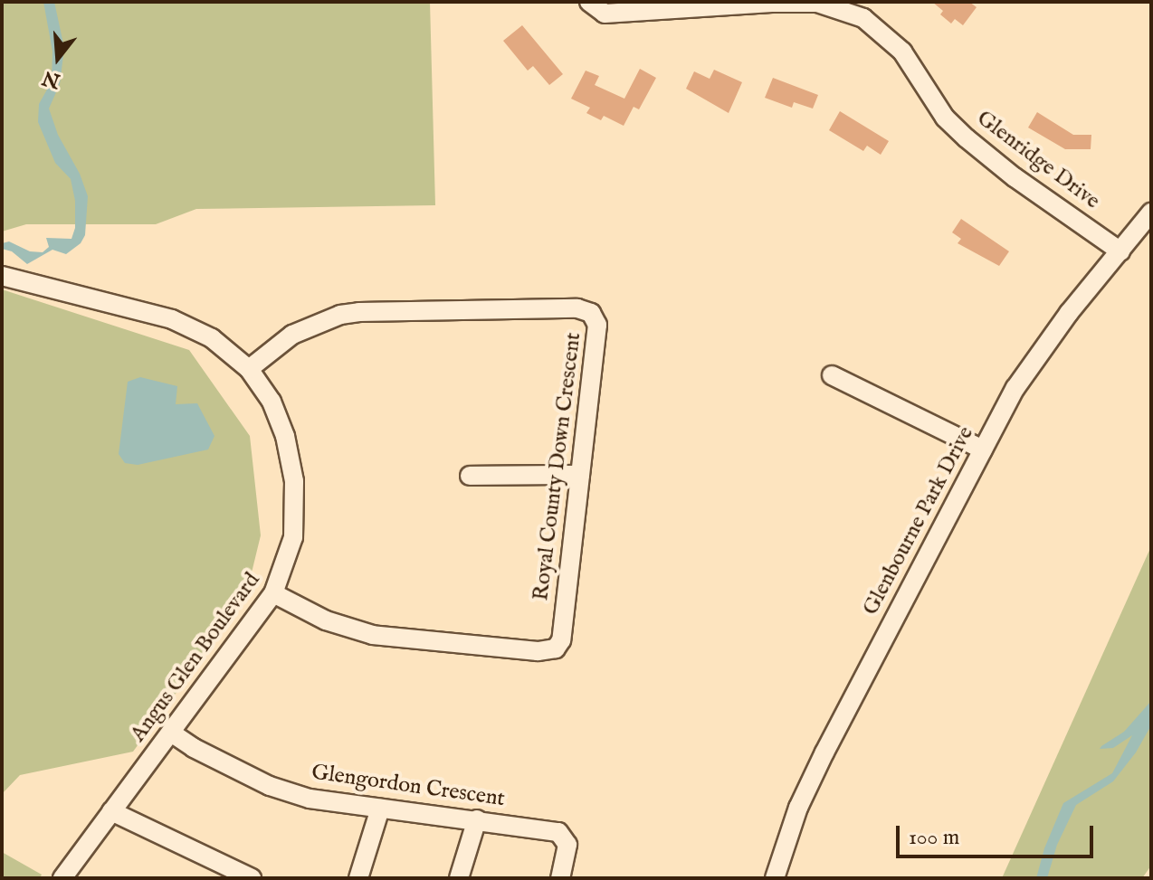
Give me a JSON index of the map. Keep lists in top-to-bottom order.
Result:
{
  "streets": {
    "street": [
      "Glenridge Drive",
      "Royal County Down Crescent",
      "Glenbourne Park Drive",
      "Angus Glen Boulevard",
      "Glengordon Crescent"
    ]
  },
  "crossings": [
    ["Glenridge Drive", "Glenbourne Park Drive"],
    ["Royal County Down Crescent", "Angus Glen Boulevard"],
    ["Angus Glen Boulevard", "Glengordon Crescent"]
  ],
  "scale_bar": "100 m",
  "north": "bottom"
}
